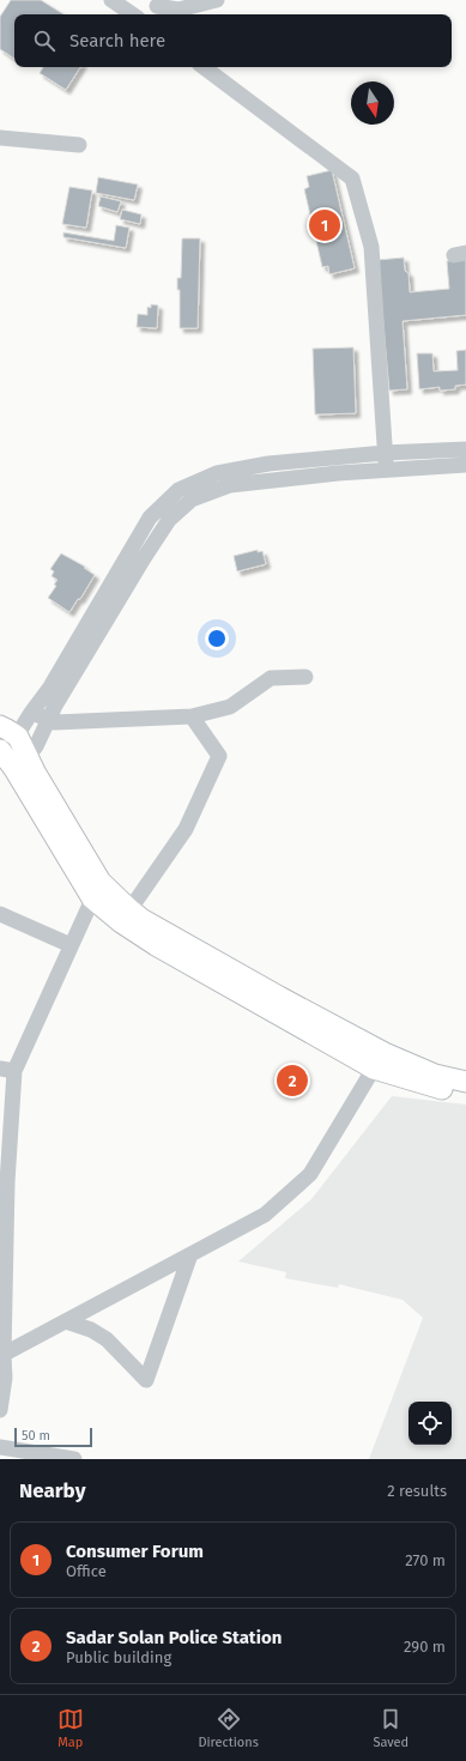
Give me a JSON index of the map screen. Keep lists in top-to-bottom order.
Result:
{
  "scale_bar": "50 m",
  "north": "bottom",
  "page": {
    "search": "Search here",
    "pins": ["1", "2"],
    "scale": "50 m",
    "heading": ["Nearby", "2 results"],
    "list": [
      {
        "mark": "1",
        "name": "Consumer Forum",
        "note": "Office",
        "value": "270 m"
      },
      {
        "mark": "2",
        "name": "Sadar Solan Police Station",
        "note": "Public building",
        "value": "290 m"
      }
    ],
    "nav": ["Map", "Directions", "Saved"]
  }
}
